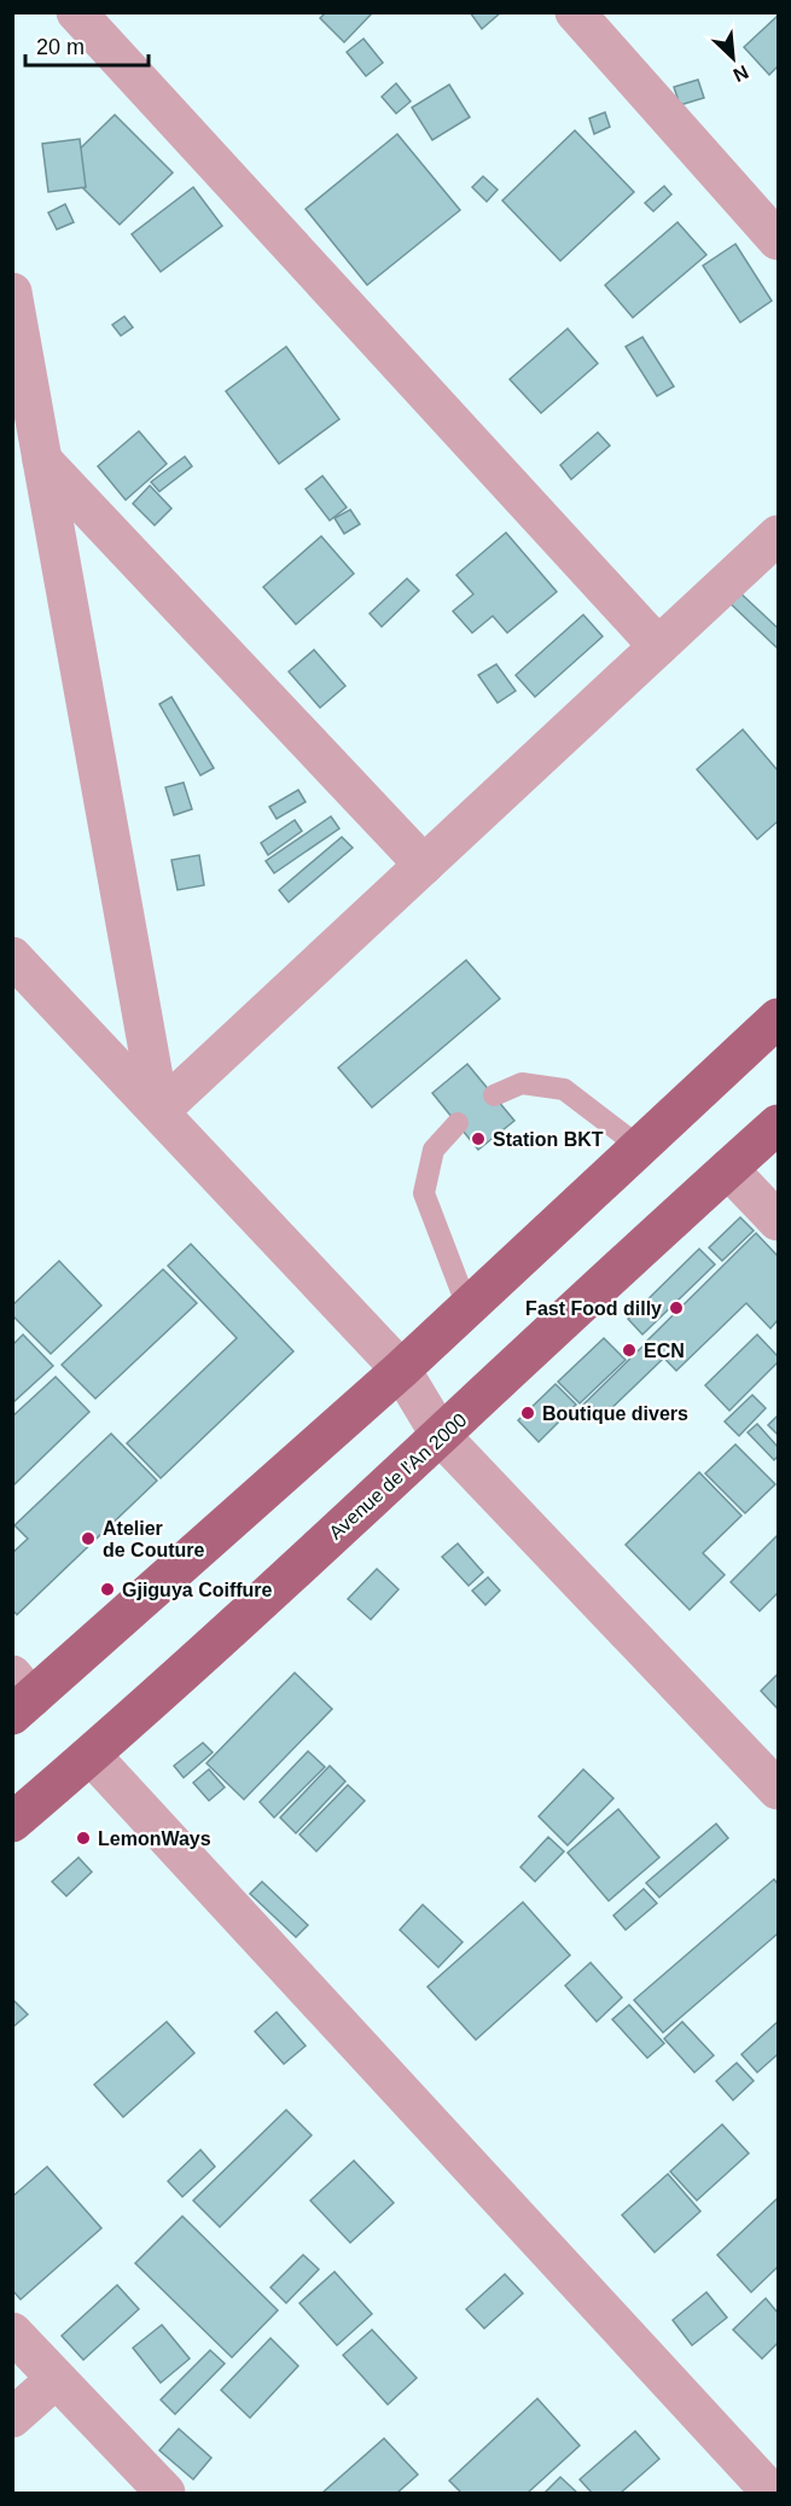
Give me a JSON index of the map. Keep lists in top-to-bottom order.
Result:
{
  "streets": {
    "main road": ["Avenue de l'An 2000"]
  },
  "places": [
    "Station BKT",
    "Fast Food dilly",
    "ECN",
    "Boutique divers",
    "Atelier de Couture",
    "Gjiguya Coiffure",
    "LemonWays"
  ],
  "scale_bar": "20 m",
  "north": "bottom right"
}
